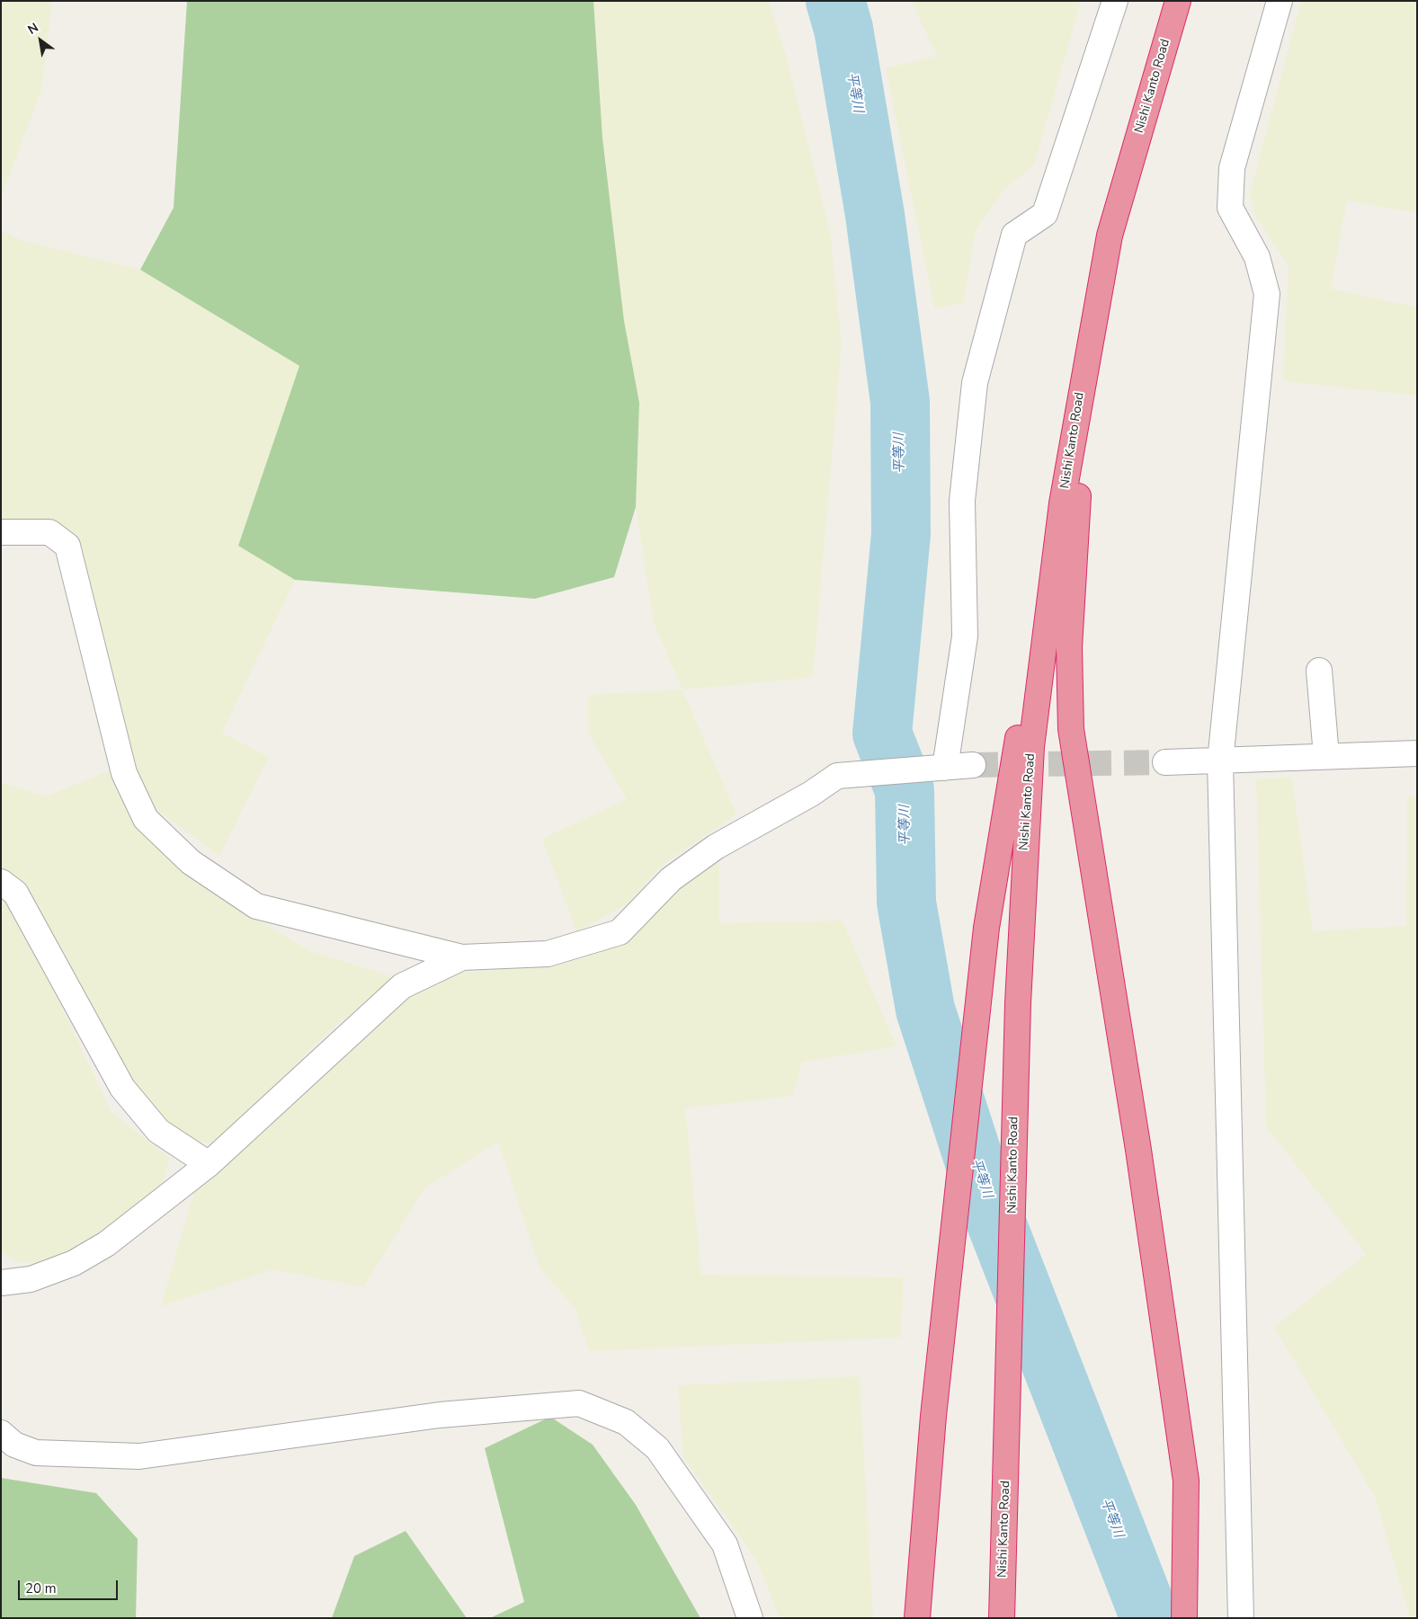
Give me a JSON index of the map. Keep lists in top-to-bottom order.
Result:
{
  "streets": {
    "highway": ["Nishi Kanto Road"]
  },
  "water": ["平等川"],
  "scale_bar": "20 m",
  "north": "top left"
}
